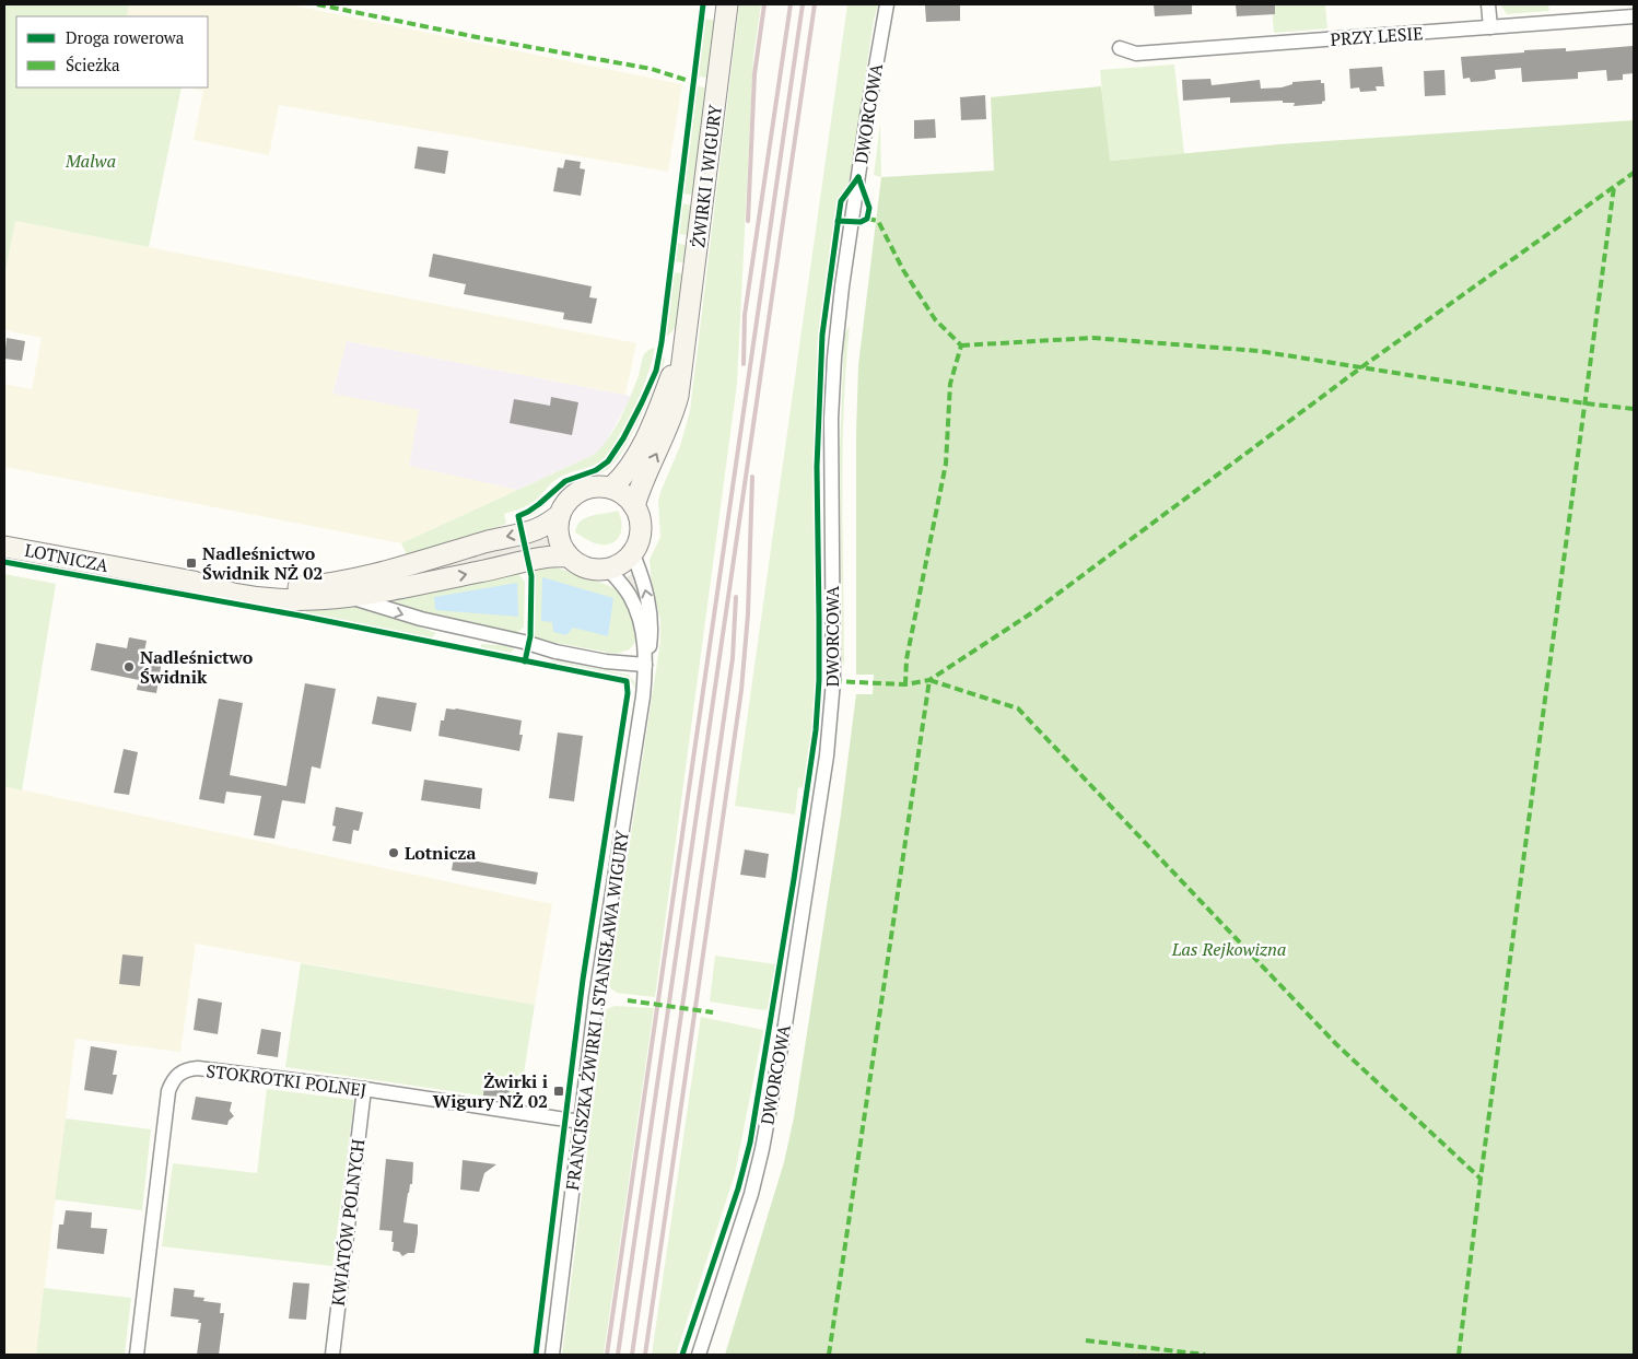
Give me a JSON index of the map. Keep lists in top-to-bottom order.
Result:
{
  "streets": {
    "main road": ["ŻWIRKI I WIGURY", "LOTNICZA"],
    "street": [
      "PRZY LESIE",
      "DWORCOWA",
      "FRANCISZKA ŻWIRKI I STANISŁAWA WIGURY",
      "STOKROTKI POLNEJ",
      "KWIATÓW POLNYCH"
    ]
  },
  "crossings": [
    ["ŻWIRKI I WIGURY", "LOTNICZA"],
    ["FRANCISZKA ŻWIRKI I STANISŁAWA WIGURY", "STOKROTKI POLNEJ"],
    ["STOKROTKI POLNEJ", "KWIATÓW POLNYCH"]
  ],
  "parks": ["Malwa", "Las Rejkowizna"],
  "places": {
    "transit": ["Nadleśnictwo Świdnik NŻ 02", "Żwirki i Wigury NŻ 02"],
    "other": ["Nadleśnictwo Świdnik", "Lotnicza"]
  },
  "legend": ["Droga rowerowa", "Ścieżka"]
}
